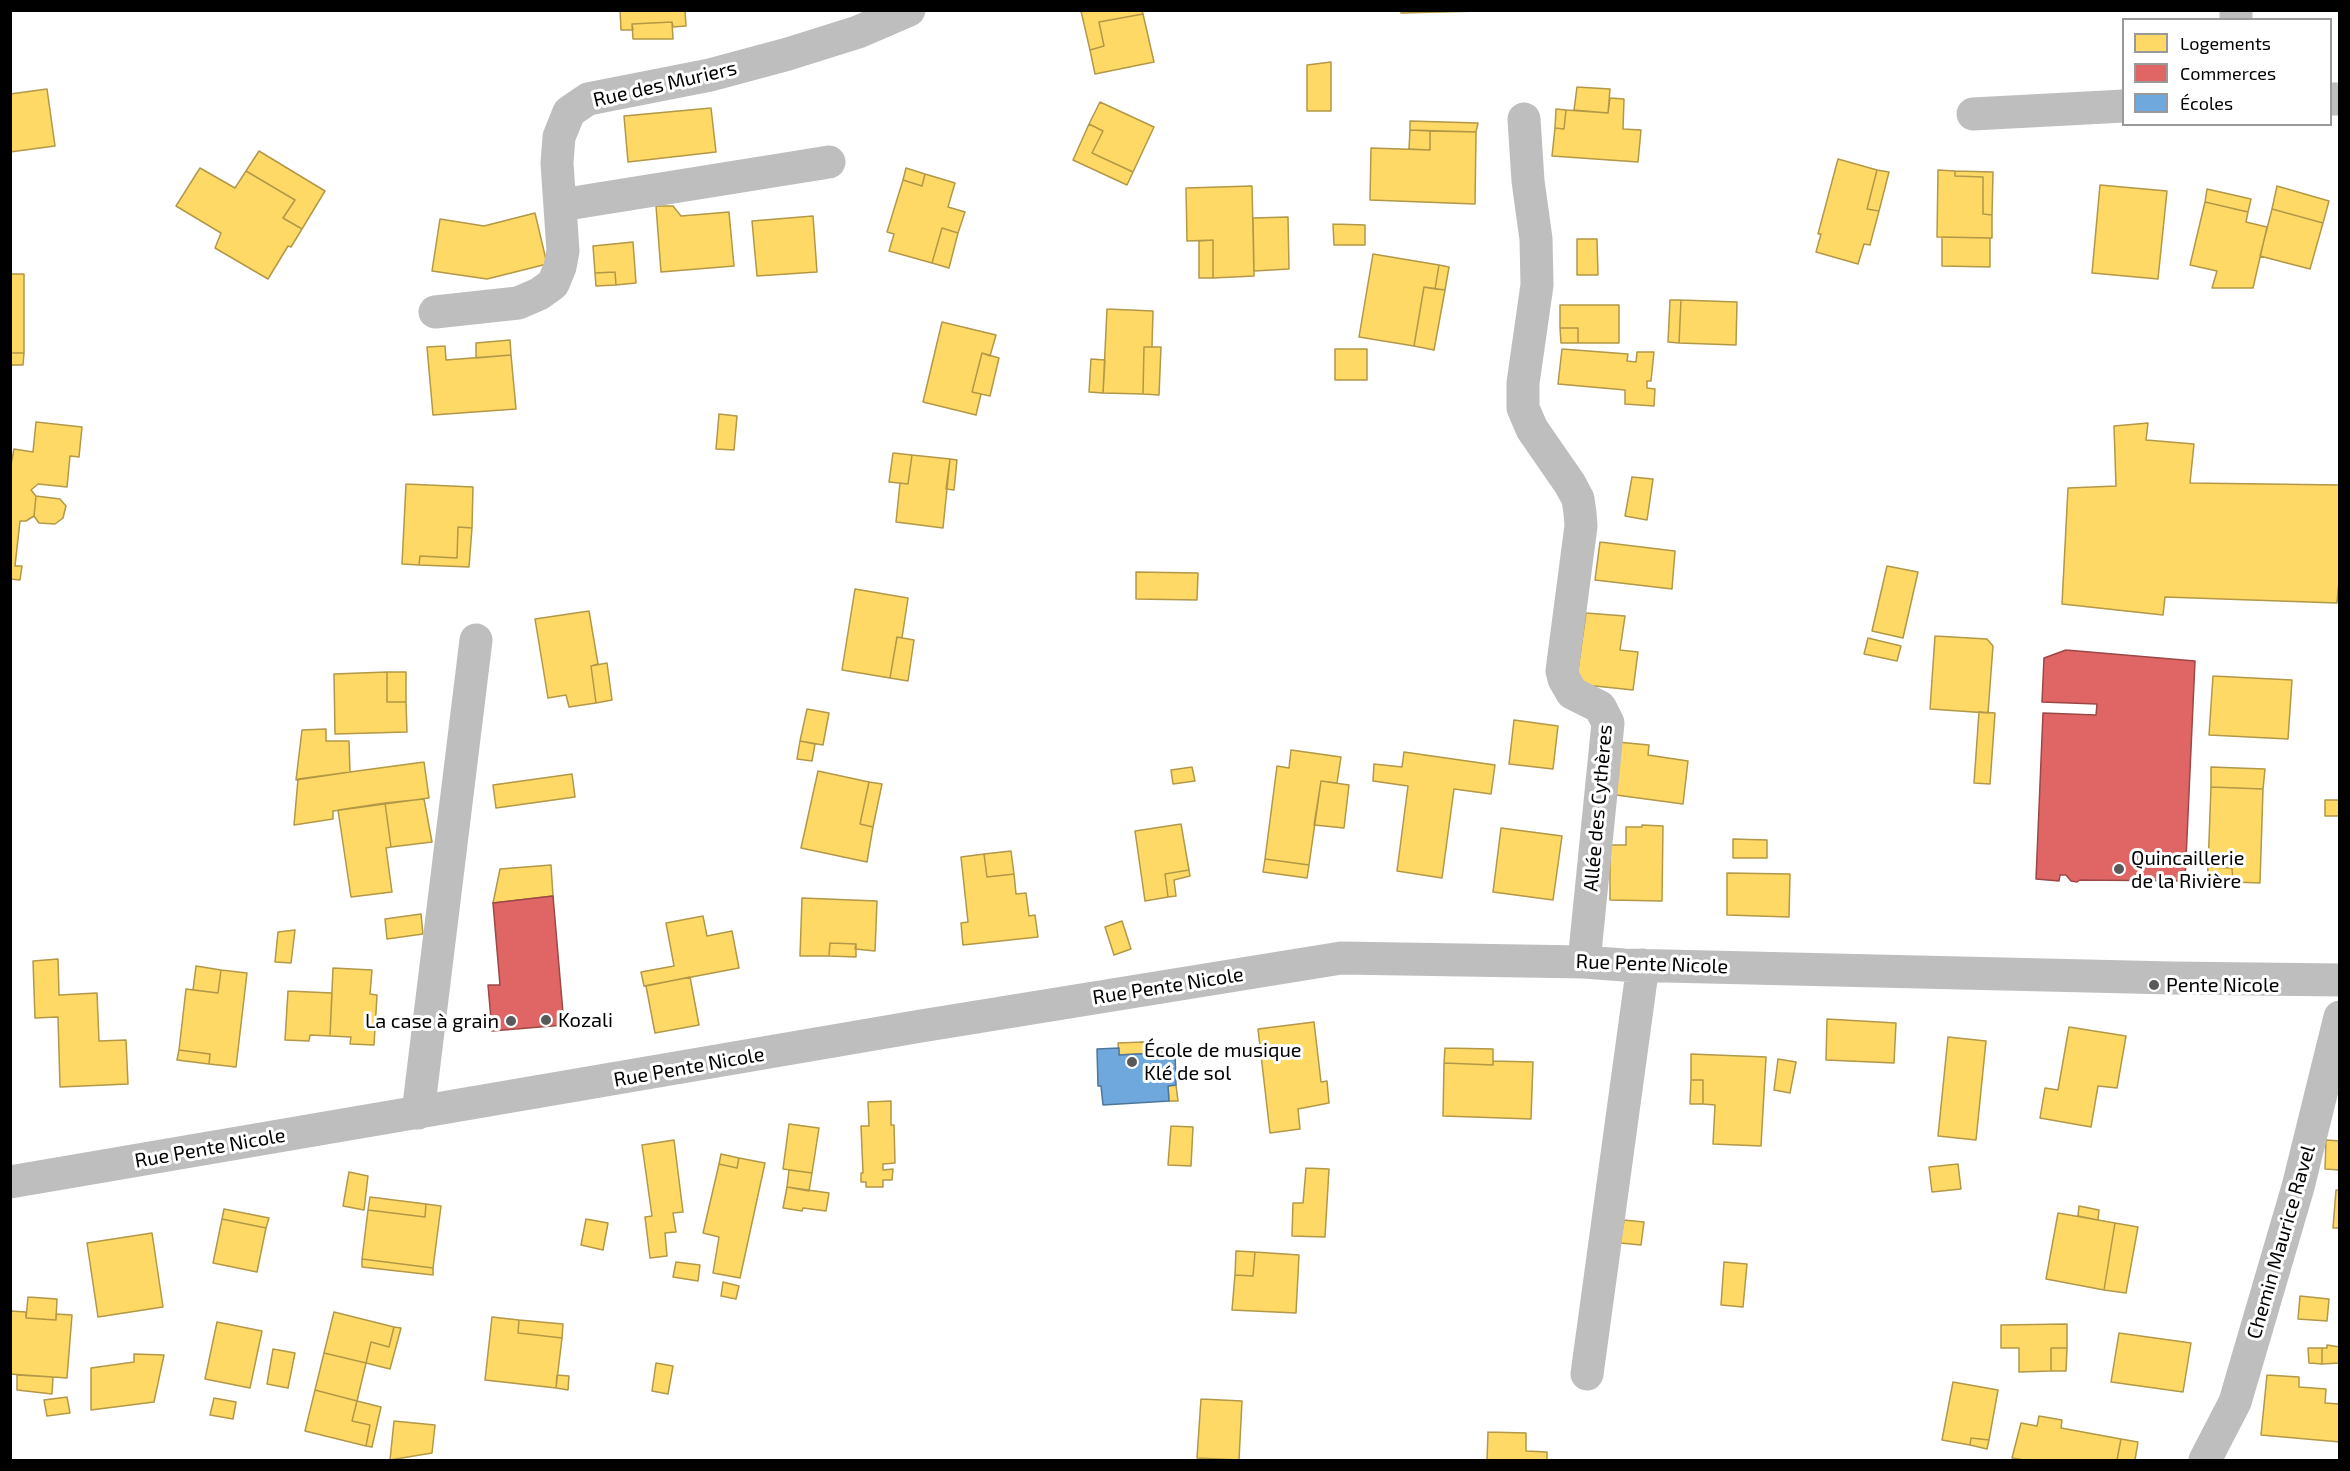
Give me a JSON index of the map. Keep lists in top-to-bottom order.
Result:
{
  "streets": {
    "street": [
      "Rue des Muriers",
      "Allée des Cythères",
      "Rue Pente Nicole",
      "Chemin Maurice Ravel"
    ]
  },
  "crossings": [
    ["Allée des Cythères", "Rue Pente Nicole"]
  ],
  "places": [
    "Quincaillerie de la Rivière",
    "Pente Nicole",
    "Kozali",
    "La case à grain",
    "École de musique Klé de sol"
  ],
  "legend": ["Logements", "Commerces", "Écoles"]
}
